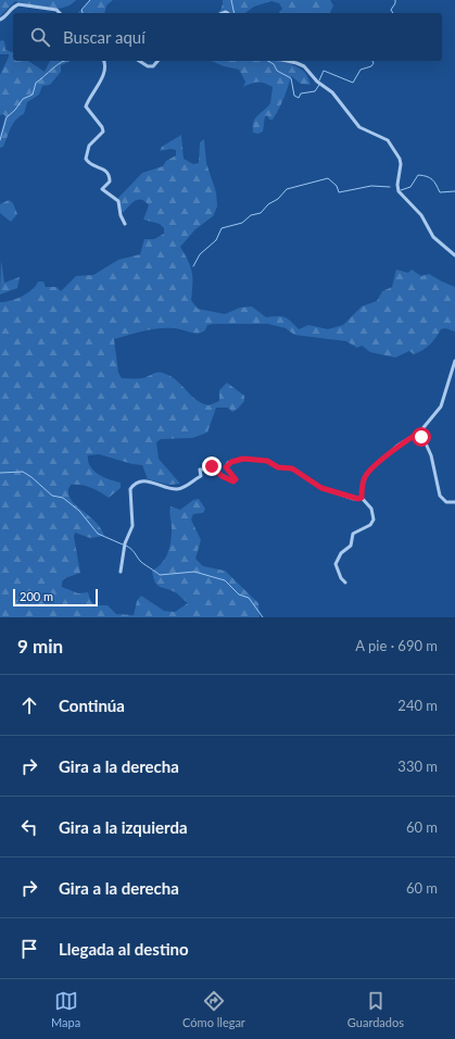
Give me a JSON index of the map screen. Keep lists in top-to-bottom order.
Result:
{
  "scale_bar": "200 m",
  "page": {
    "search": "Buscar aquí",
    "scale": "200 m",
    "heading": ["9 min", "A pie · 690 m"],
    "list": [
      ["Continúa", "240 m"],
      ["Gira a la derecha", "330 m"],
      ["Gira a la izquierda", "60 m"],
      ["Gira a la derecha", "60 m"],
      "Llegada al destino"
    ],
    "nav": ["Mapa", "Cómo llegar", "Guardados"]
  }
}
